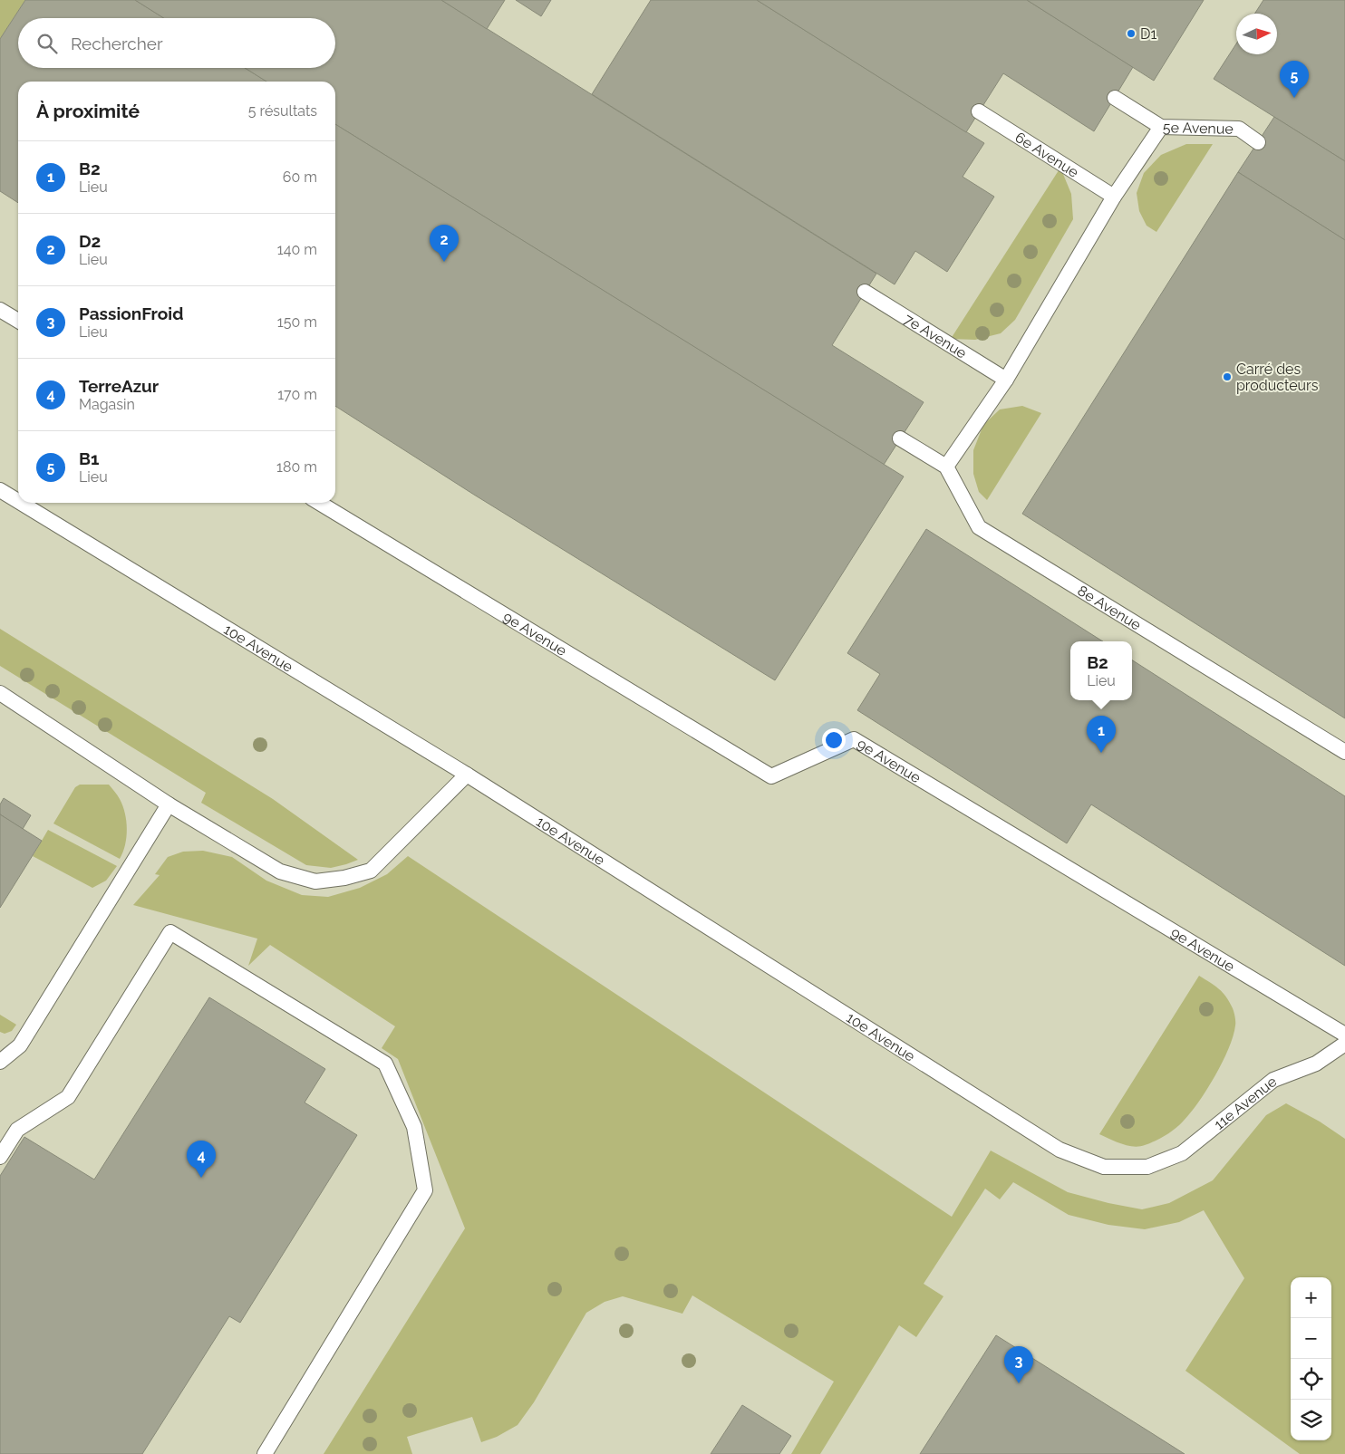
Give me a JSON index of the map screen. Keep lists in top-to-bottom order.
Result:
{
  "streets": {
    "lane": [
      "5e Avenue",
      "6e Avenue",
      "7e Avenue",
      "8e Avenue",
      "9e Avenue",
      "10e Avenue",
      "11e Avenue"
    ]
  },
  "crossings": [
    ["10e Avenue", "11e Avenue"]
  ],
  "places": ["D1", "Carré des producteurs"],
  "north": "right",
  "page": {
    "search": "Rechercher",
    "pins": [
      "5",
      "2",
      "1",
      "4",
      "3"
    ],
    "heading": ["À proximité", "5 résultats"],
    "list": [
      {
        "mark": "1",
        "name": "B2",
        "note": "Lieu",
        "value": "60 m"
      },
      {
        "mark": "2",
        "name": "D2",
        "note": "Lieu",
        "value": "140 m"
      },
      {
        "mark": "3",
        "name": "PassionFroid",
        "note": "Lieu",
        "value": "150 m"
      },
      {
        "mark": "4",
        "name": "TerreAzur",
        "note": "Magasin",
        "value": "170 m"
      },
      {
        "mark": "5",
        "name": "B1",
        "note": "Lieu",
        "value": "180 m"
      }
    ],
    "popup": ["B2", "Lieu"],
    "map_buttons": ["+", "−"]
  }
}
